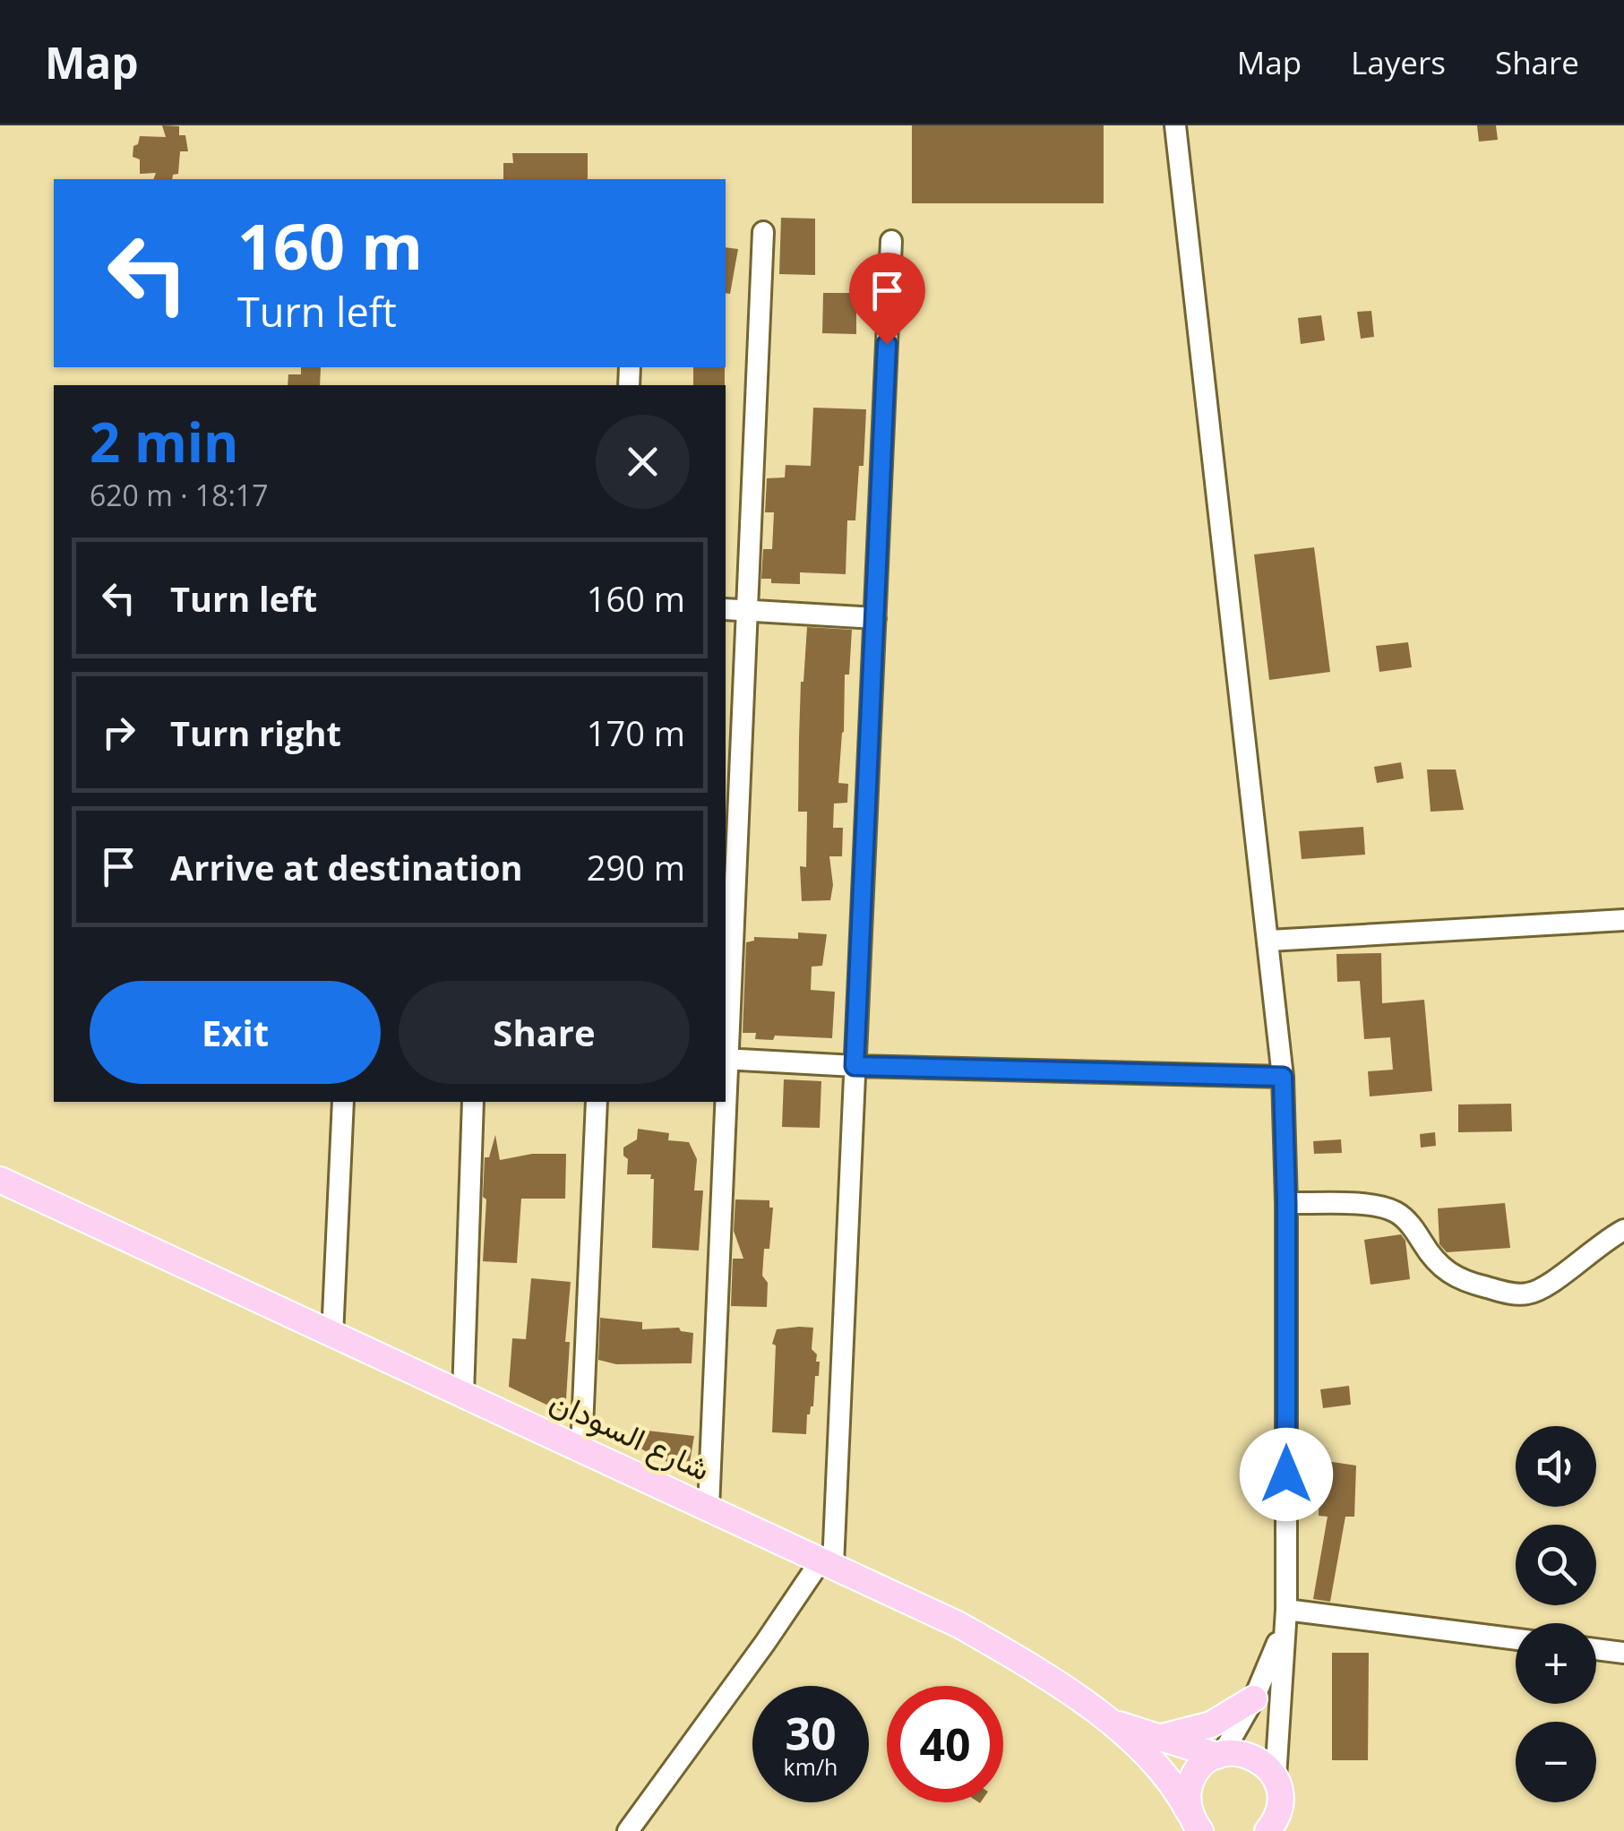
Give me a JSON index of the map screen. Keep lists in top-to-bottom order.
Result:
{
  "streets": {
    "main road": ["شارع السودان"]
  },
  "page": {
    "header": "Map",
    "nav": ["Map", "Layers", "Share"],
    "turn": ["160 m", "Turn left"],
    "heading": ["2 min", "620 m · 18:17"],
    "list": [
      {
        "name": "Turn left",
        "value": "160 m"
      },
      {
        "name": "Turn right",
        "value": "170 m"
      },
      {
        "name": "Arrive at destination",
        "value": "290 m"
      }
    ],
    "buttons": ["Exit", "Share"],
    "map_buttons": ["+", "−"],
    "speed": "30 km/h",
    "limit": "40"
  }
}
